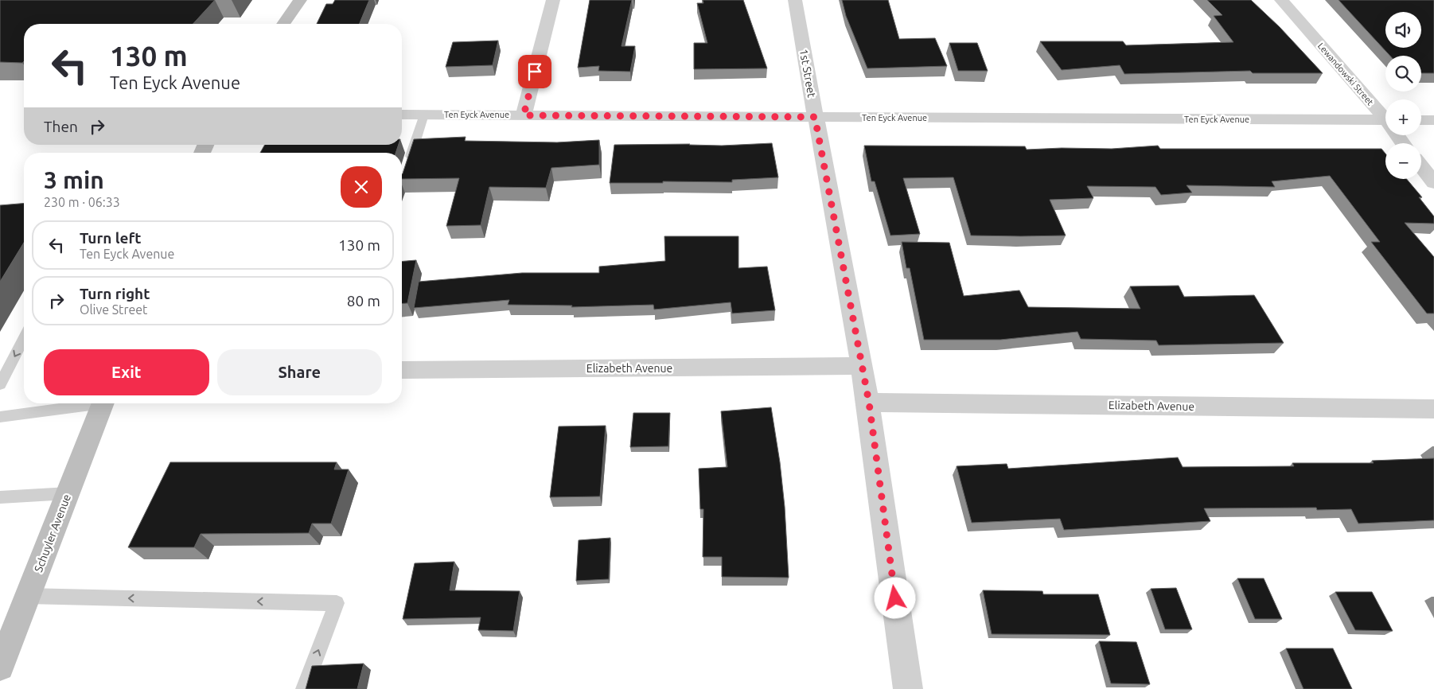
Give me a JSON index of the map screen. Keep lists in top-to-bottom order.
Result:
{
  "streets": {
    "street": [
      "1st Street",
      "Lewandowski Street",
      "Ten Eyck Avenue",
      "Elizabeth Avenue",
      "Schuyler Avenue"
    ]
  },
  "crossings": [
    ["1st Street", "Ten Eyck Avenue"],
    ["1st Street", "Elizabeth Avenue"]
  ],
  "page": {
    "map_buttons": ["+", "−"],
    "turn": ["130 m", "Ten Eyck Avenue"],
    "then": "Then",
    "heading": ["3 min", "230 m · 06:33"],
    "list": [
      {
        "name": "Turn left",
        "note": "Ten Eyck Avenue",
        "value": "130 m"
      },
      {
        "name": "Turn right",
        "note": "Olive Street",
        "value": "80 m"
      }
    ],
    "buttons": ["Exit", "Share"]
  }
}
